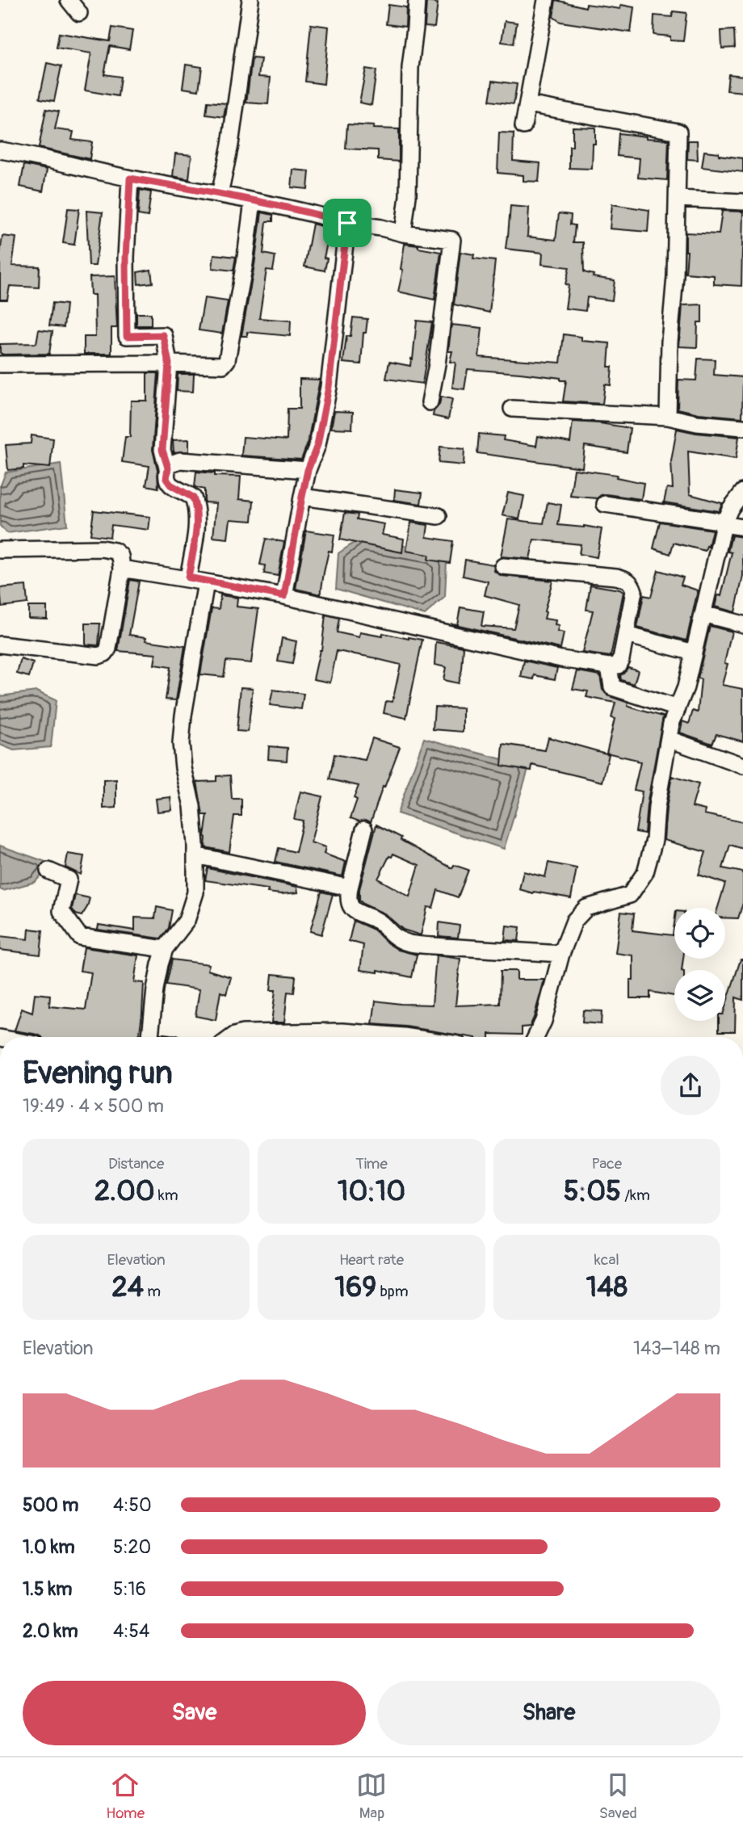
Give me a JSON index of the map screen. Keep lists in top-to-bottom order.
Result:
{
  "page": {
    "heading": ["Evening run", "19:49 · 4 × 500 m"],
    "stats": [
      ["Distance", "2.00 km"],
      ["Time", "10:10"],
      ["Pace", "5:05 /km"],
      ["Elevation", "24 m"],
      ["Heart rate", "169 bpm"],
      ["kcal", "148"]
    ],
    "chart": ["Elevation", "143–148 m"],
    "list": [
      {
        "name": "500 m",
        "note": "4:50"
      },
      {
        "name": "1.0 km",
        "note": "5:20"
      },
      {
        "name": "1.5 km",
        "note": "5:16"
      },
      {
        "name": "2.0 km",
        "note": "4:54"
      }
    ],
    "buttons": ["Save", "Share"],
    "tabs": ["Home", "Map", "Saved"]
  }
}
